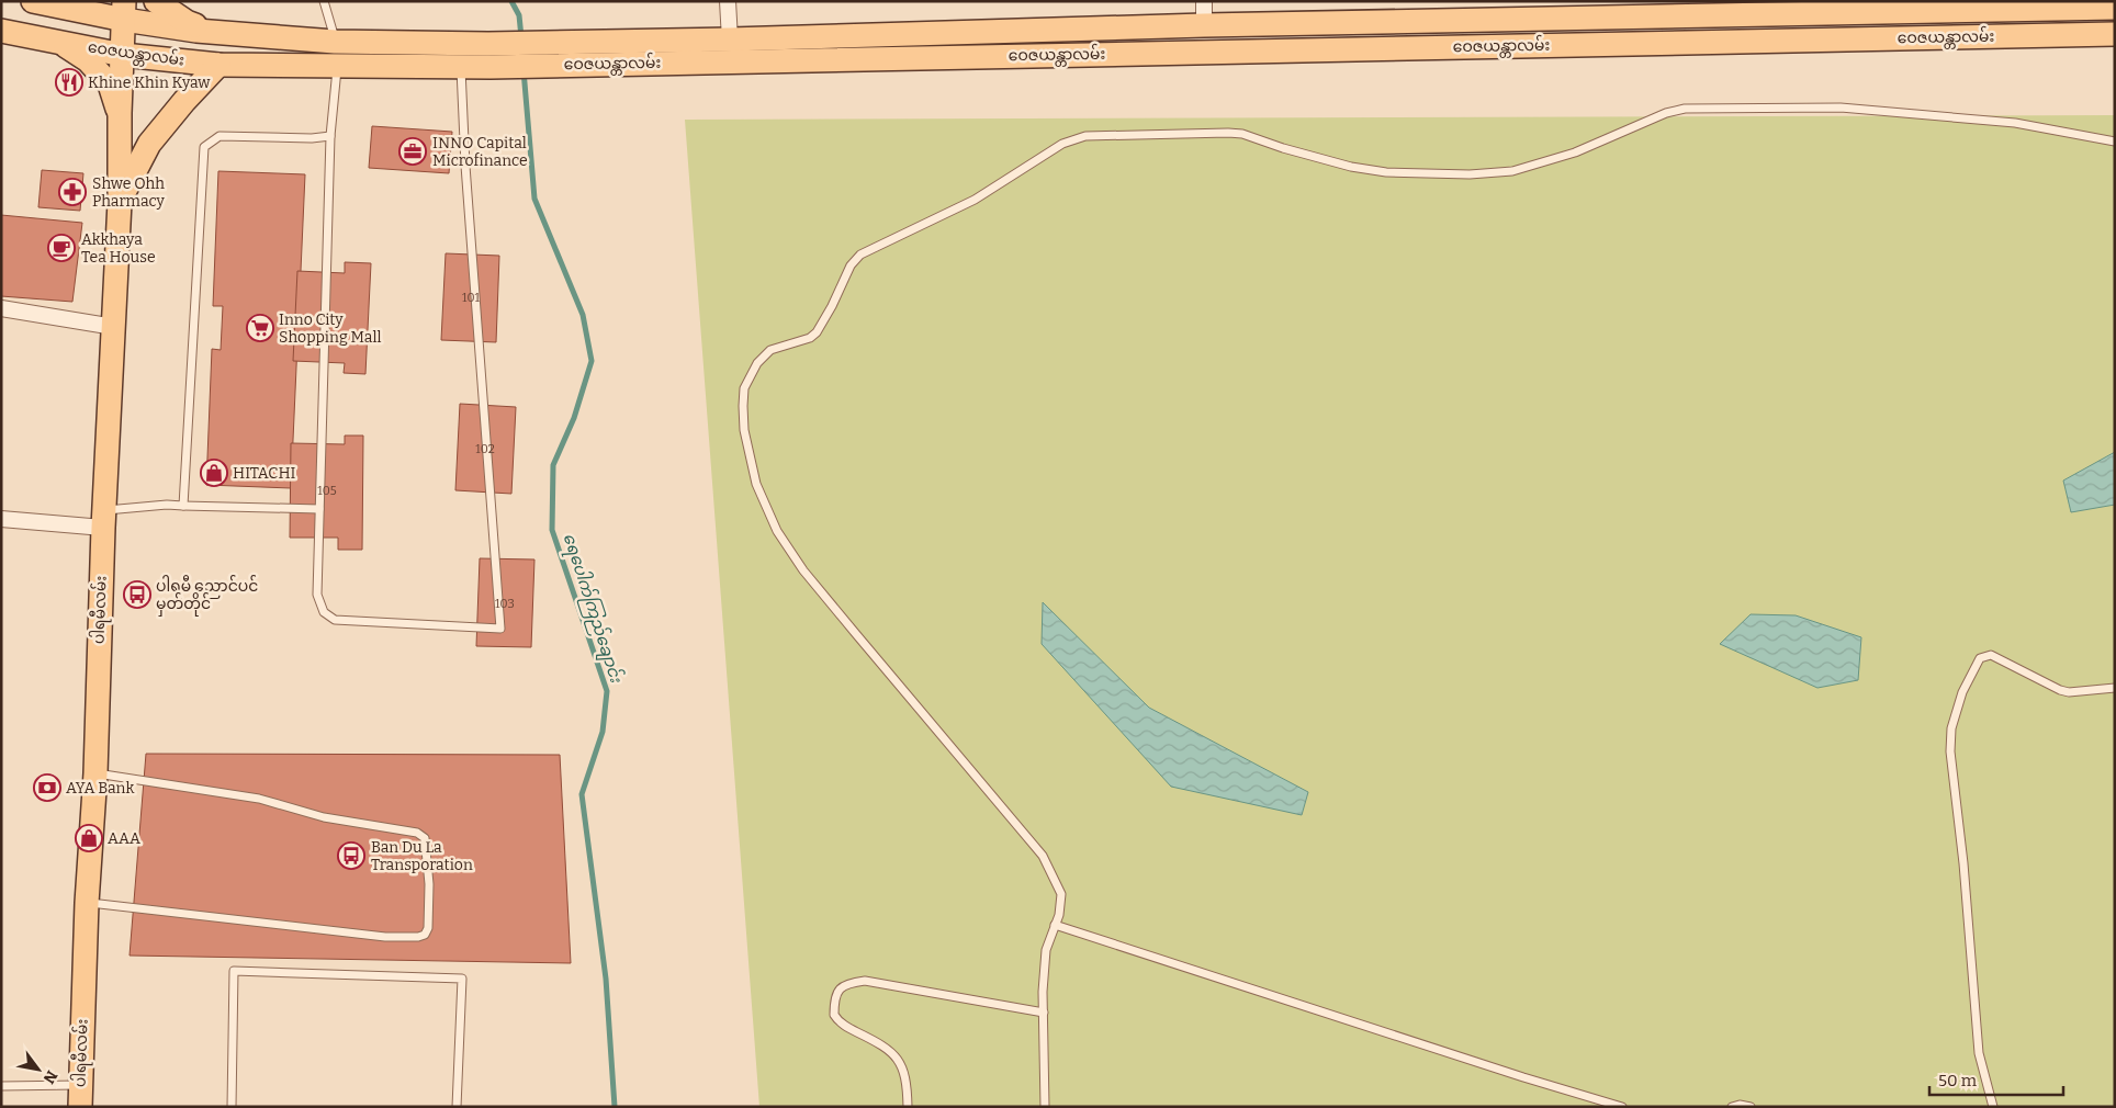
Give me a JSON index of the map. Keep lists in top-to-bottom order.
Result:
{
  "streets": {
    "main road": ["ဝေဇယန္တာလမ်း", "ပါရမီလမ်း"]
  },
  "crossings": [
    ["ဝေဇယန္တာလမ်း", "ပါရမီလမ်း"]
  ],
  "water": ["ရေပေါက်ကြည်ချောင်း"],
  "places": {
    "restaurant": ["Khine Khin Kyaw"],
    "office": ["INNO Capital Microfinance"],
    "pharmacy": ["Shwe Ohh Pharmacy"],
    "cafe": ["Akkhaya Tea House"],
    "supermarket": ["Inno City Shopping Mall"],
    "shop": ["HITACHI", "AAA"],
    "bus stop": ["ပါရမီ ညောင်ပင် မှတ်တိုင်", "Ban Du La Transporation"],
    "bank": ["AYA Bank"]
  },
  "house_numbers": [
    "101",
    "102",
    "105",
    "103"
  ],
  "scale_bar": "50 m",
  "north": "bottom right"
}
